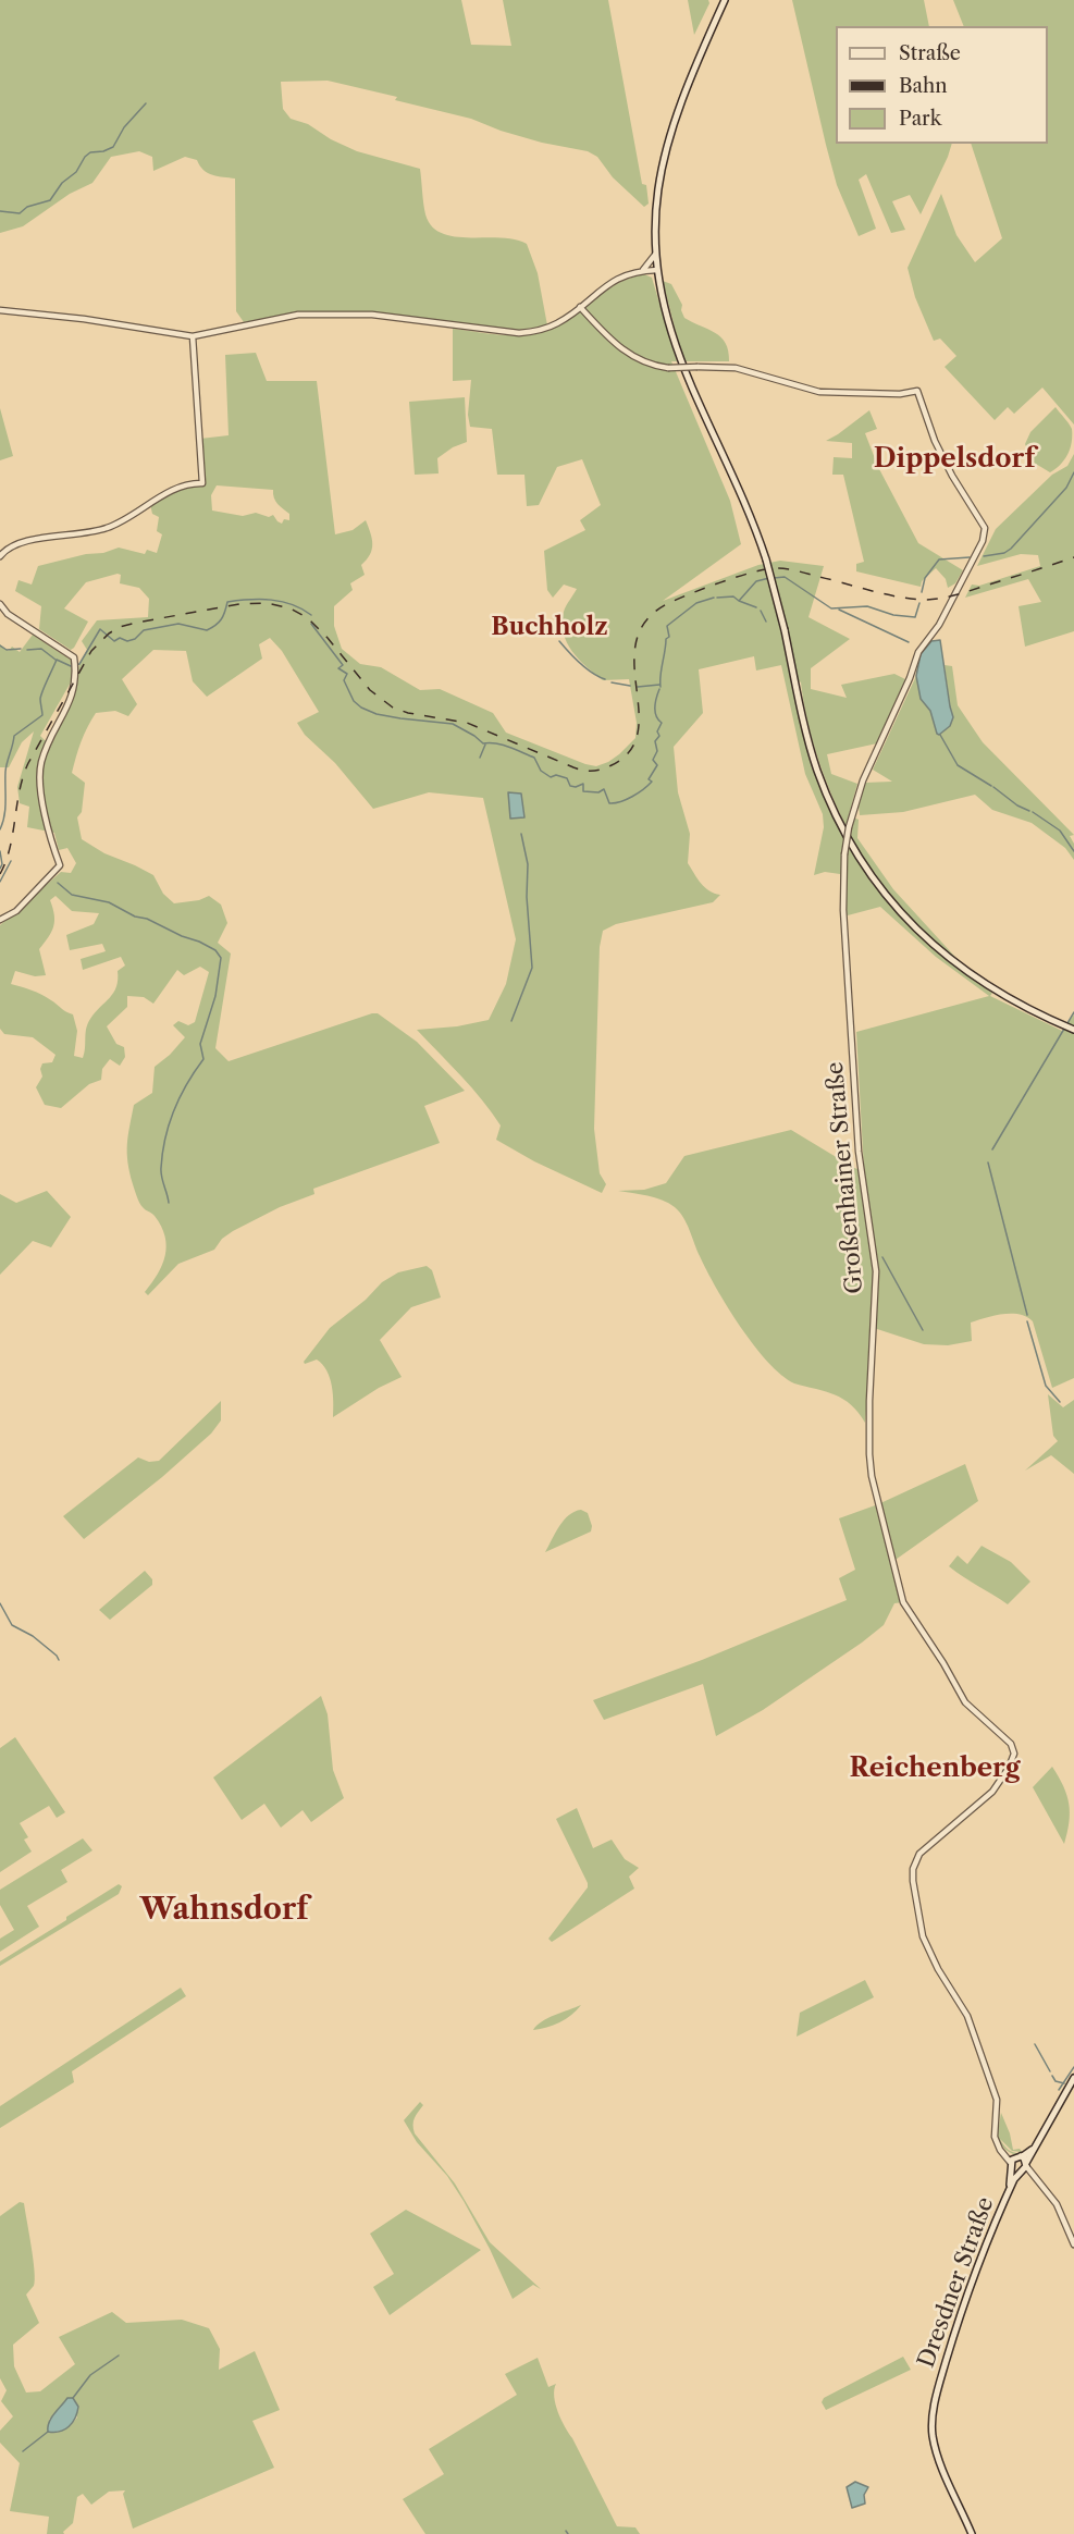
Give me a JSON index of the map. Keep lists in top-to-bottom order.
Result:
{
  "streets": {
    "main road": ["Dresdner Straße"],
    "street": ["Großenhainer Straße"]
  },
  "crossings": [
    ["Großenhainer Straße", "Dresdner Straße"]
  ],
  "districts": [
    "Dippelsdorf",
    "Buchholz",
    "Reichenberg",
    "Wahnsdorf"
  ],
  "legend": ["Straße", "Bahn", "Park"]
}
